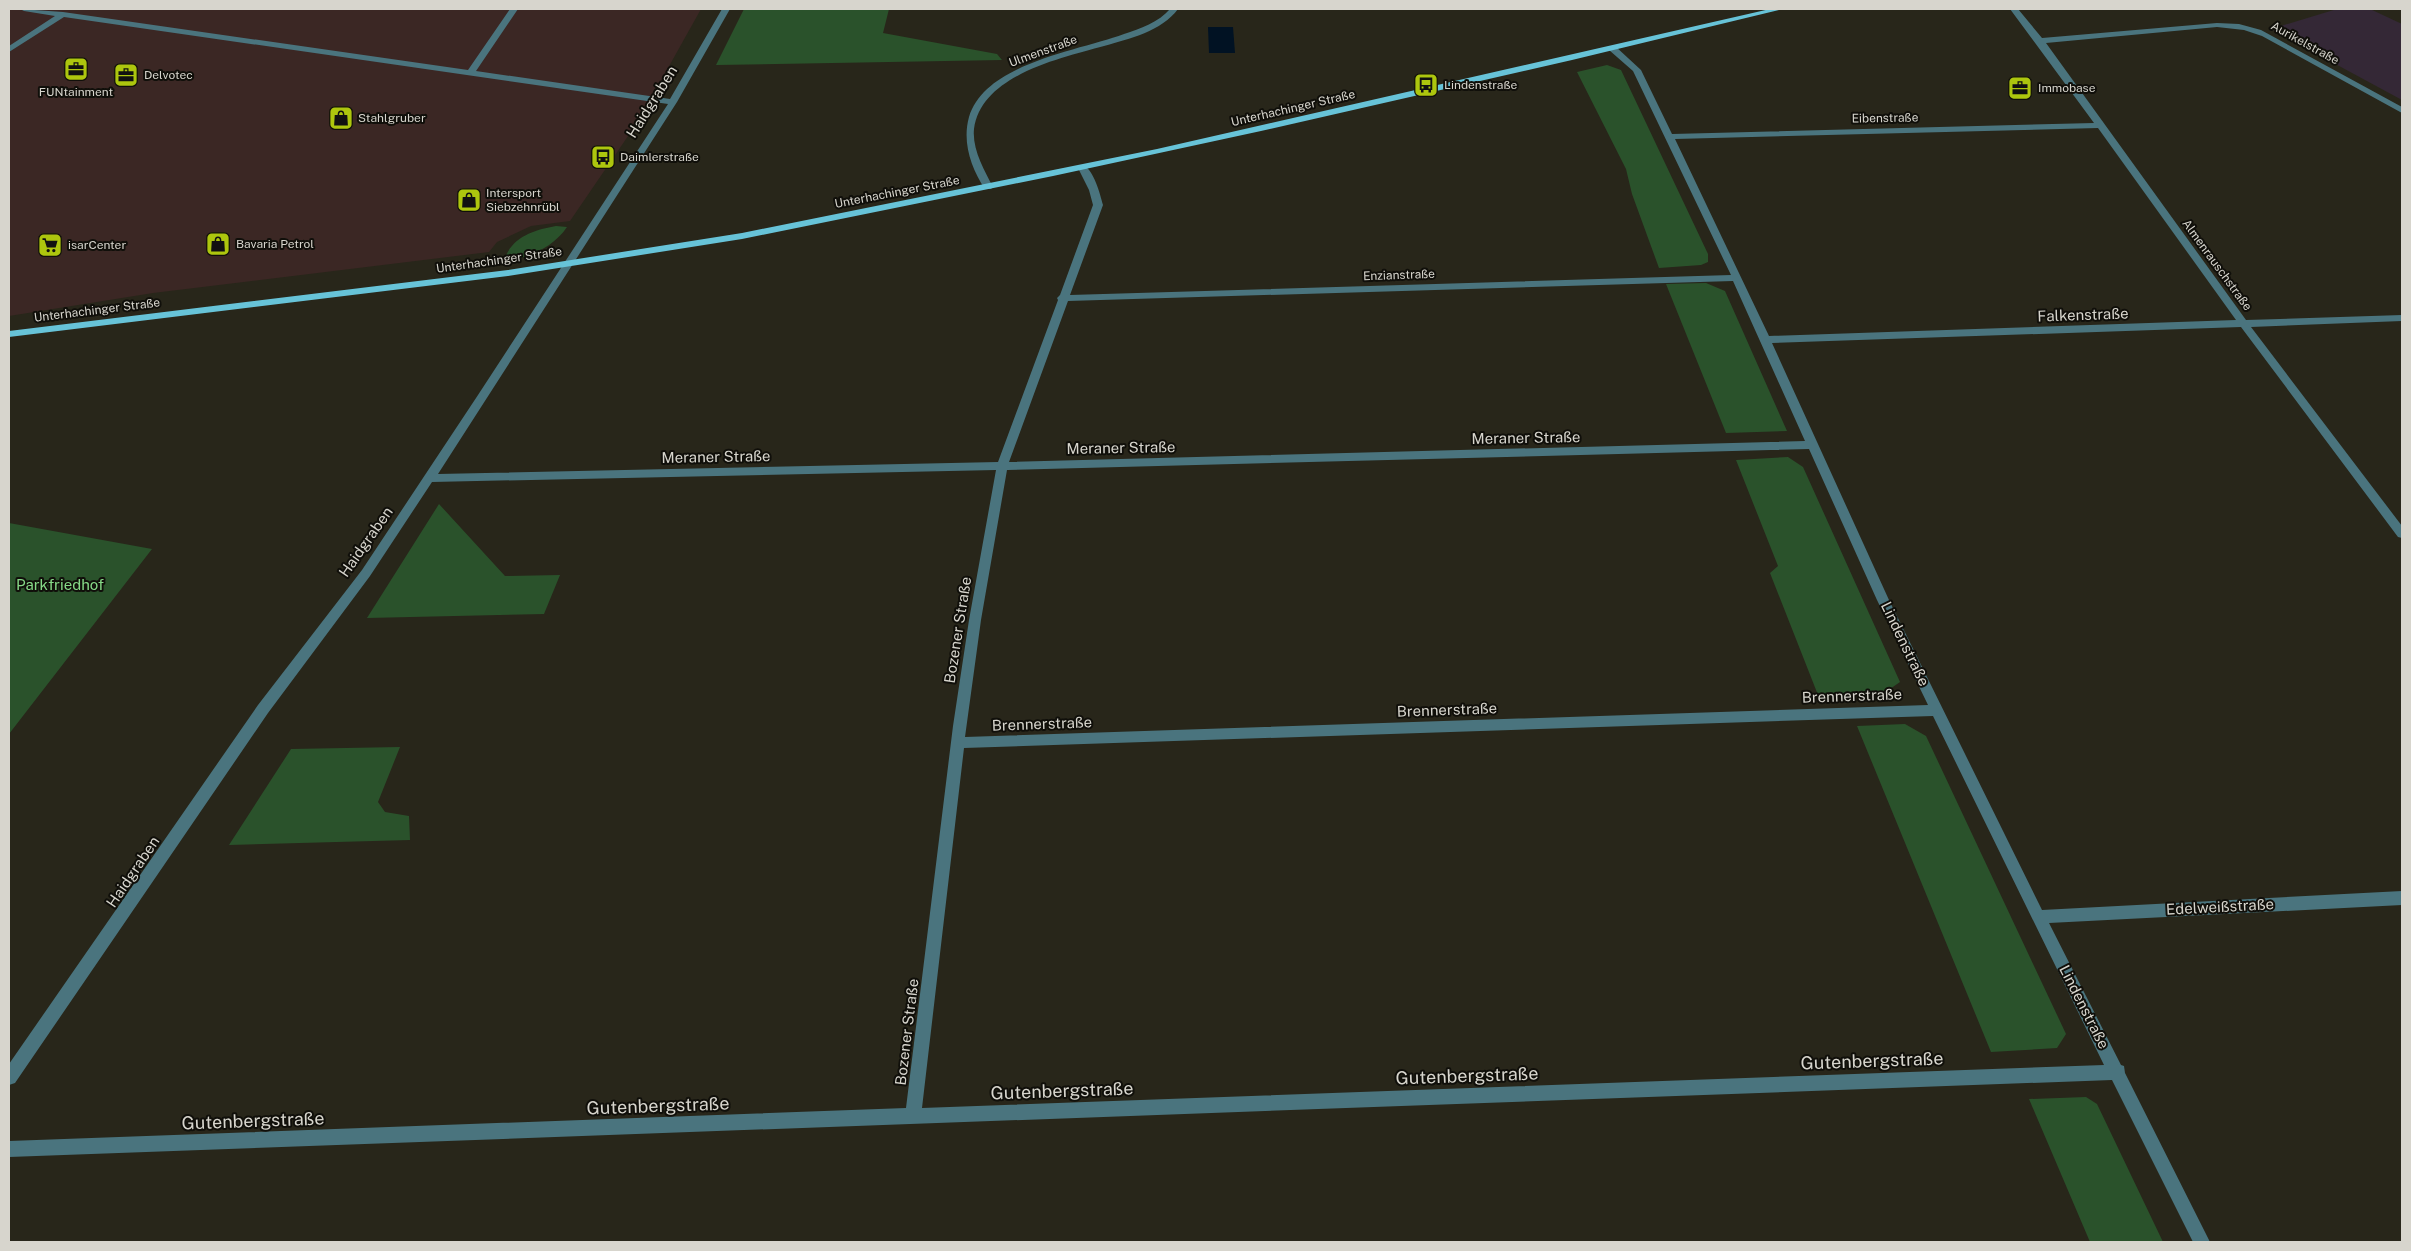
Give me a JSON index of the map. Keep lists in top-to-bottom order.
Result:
{
  "streets": {
    "main road": ["Unterhachinger Straße"],
    "street": [
      "Aurikelstraße",
      "Ulmenstraße",
      "Haidgraben",
      "Eibenstraße",
      "Almenrauschstraße",
      "Enzianstraße",
      "Falkenstraße",
      "Meraner Straße",
      "Bozener Straße",
      "Lindenstraße",
      "Brennerstraße",
      "Edelweißstraße",
      "Gutenbergstraße"
    ]
  },
  "crossings": [
    ["Aurikelstraße", "Almenrauschstraße"],
    ["Ulmenstraße", "Unterhachinger Straße"],
    ["Haidgraben", "Unterhachinger Straße"],
    ["Haidgraben", "Meraner Straße"],
    ["Unterhachinger Straße", "Bozener Straße"],
    ["Unterhachinger Straße", "Lindenstraße"],
    ["Eibenstraße", "Almenrauschstraße"],
    ["Eibenstraße", "Lindenstraße"],
    ["Almenrauschstraße", "Falkenstraße"],
    ["Enzianstraße", "Bozener Straße"],
    ["Enzianstraße", "Lindenstraße"],
    ["Falkenstraße", "Lindenstraße"],
    ["Meraner Straße", "Bozener Straße"],
    ["Meraner Straße", "Lindenstraße"],
    ["Bozener Straße", "Brennerstraße"],
    ["Bozener Straße", "Gutenbergstraße"],
    ["Lindenstraße", "Brennerstraße"],
    ["Lindenstraße", "Edelweißstraße"],
    ["Lindenstraße", "Gutenbergstraße"]
  ],
  "parks": ["Parkfriedhof"],
  "places": {
    "office": ["FUNtainment", "Delvotec", "Immobase"],
    "bus stop": ["Lindenstraße", "Daimlerstraße"],
    "shop": ["Stahlgruber", "Intersport Siebzehnrübl", "Bavaria Petrol"],
    "supermarket": ["isarCenter"]
  }
}
